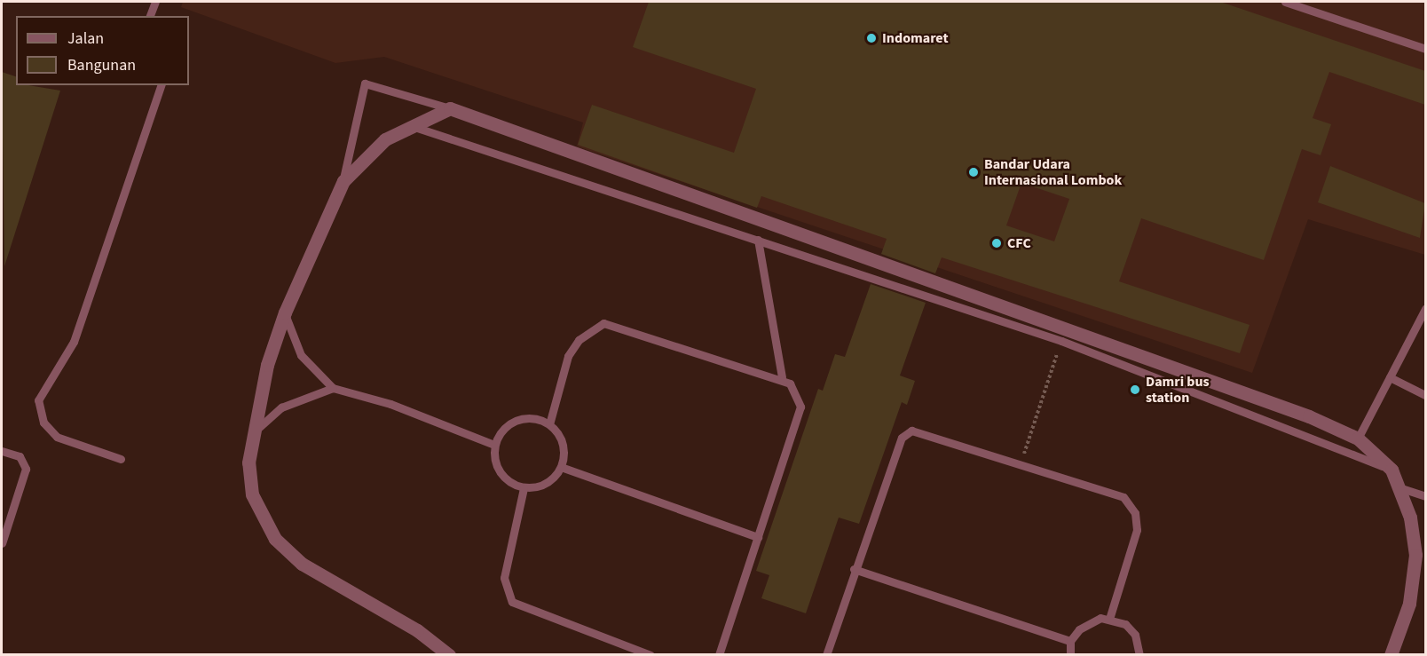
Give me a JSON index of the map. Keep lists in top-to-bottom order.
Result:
{
  "places": [
    "Indomaret",
    "Bandar Udara Internasional Lombok",
    "CFC",
    "Damri bus station"
  ],
  "legend": ["Jalan", "Bangunan"]
}
